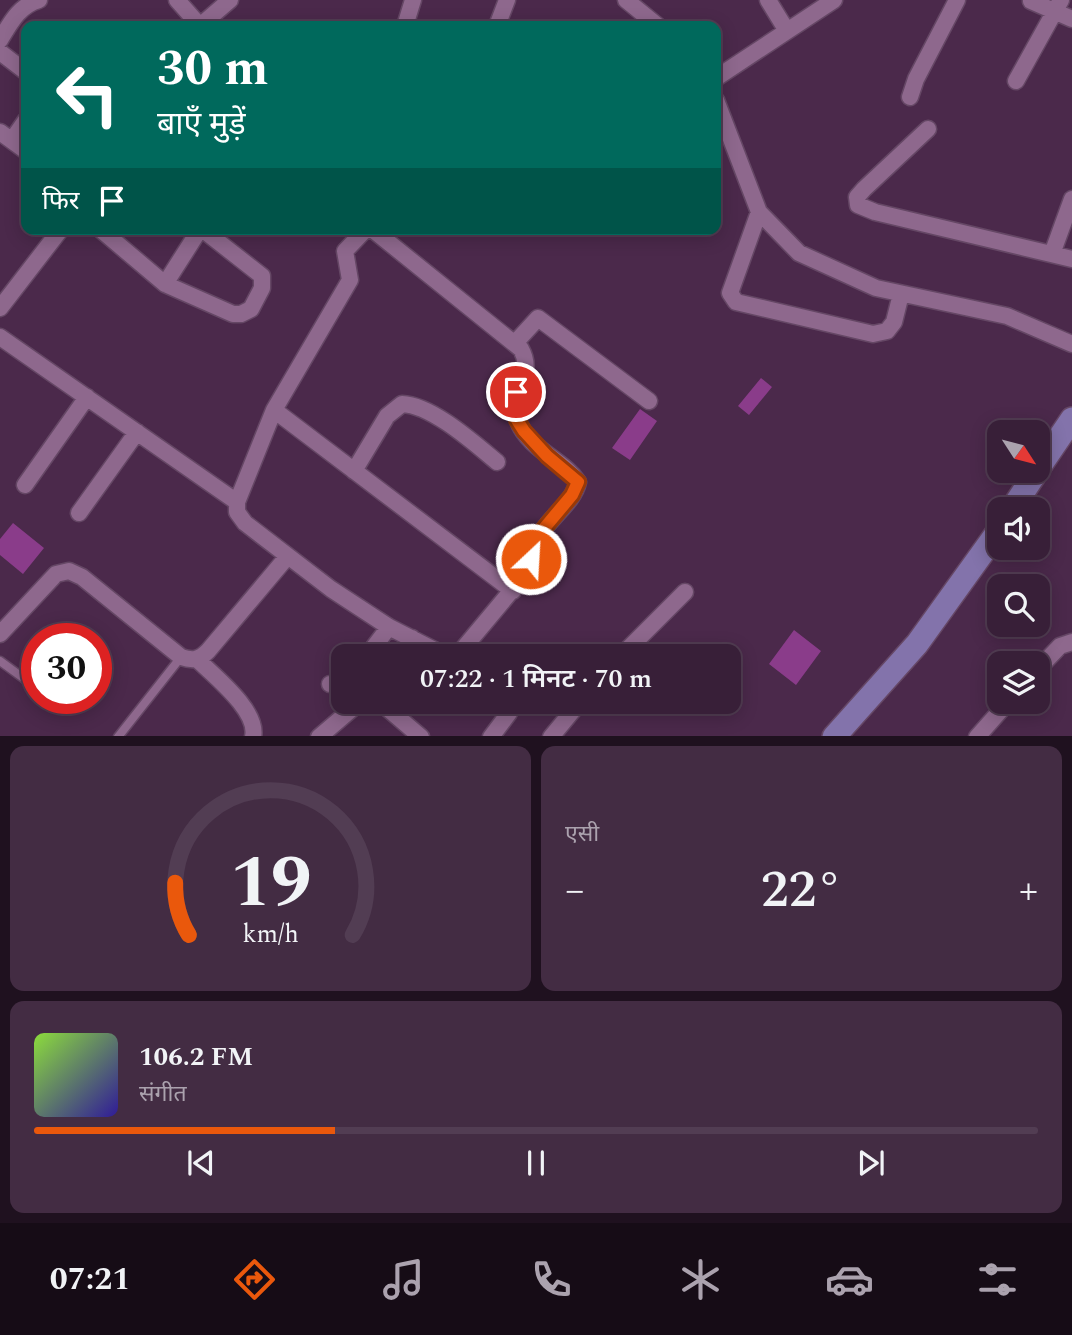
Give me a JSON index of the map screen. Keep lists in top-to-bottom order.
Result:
{
  "north": "bottom right",
  "page": {
    "turn": ["30 m", "बाएँ मुड़ें"],
    "then": "फिर",
    "limit": "30",
    "trip": "07:22 · 1 मिनट · 70 m",
    "tile": "एसी",
    "heat": ["−", "22°", "+"],
    "song": ["106.2 FM", "संगीत"],
    "tabs": "07:21",
    "gauge": ["19", "km/h"]
  }
}
